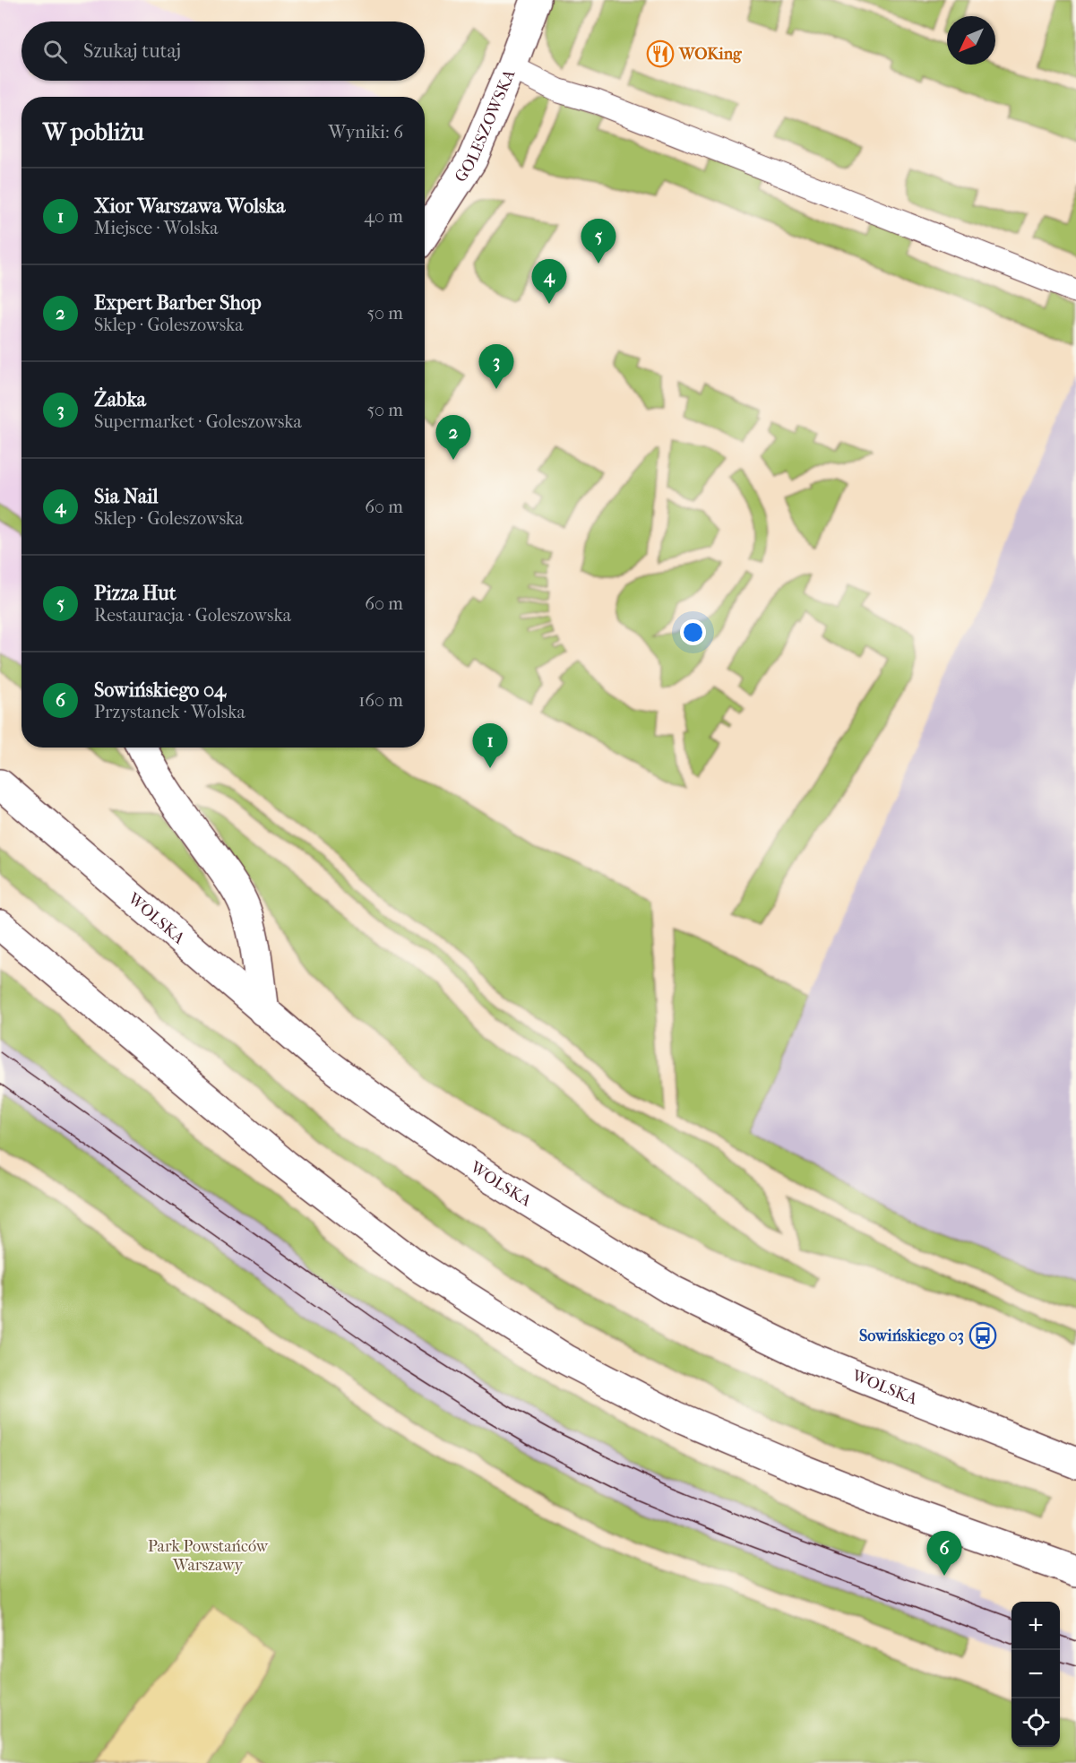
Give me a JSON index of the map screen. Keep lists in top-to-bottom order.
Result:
{
  "streets": {
    "main road": ["GOLESZOWSKA", "WOLSKA"]
  },
  "parks": ["Park Powstańców Warszawy"],
  "places": {
    "restaurant": ["WOKing"],
    "bus stop": ["Sowińskiego 03"]
  },
  "north": "bottom left",
  "page": {
    "search": "Szukaj tutaj",
    "heading": ["W pobliżu", "Wyniki: 6"],
    "list": [
      {
        "mark": "1",
        "name": "Xior Warszawa Wolska",
        "note": "Miejsce · Wolska",
        "value": "40 m"
      },
      {
        "mark": "2",
        "name": "Expert Barber Shop",
        "note": "Sklep · Goleszowska",
        "value": "50 m"
      },
      {
        "mark": "3",
        "name": "Żabka",
        "note": "Supermarket · Goleszowska",
        "value": "50 m"
      },
      {
        "mark": "4",
        "name": "Sia Nail",
        "note": "Sklep · Goleszowska",
        "value": "60 m"
      },
      {
        "mark": "5",
        "name": "Pizza Hut",
        "note": "Restauracja · Goleszowska",
        "value": "60 m"
      },
      {
        "mark": "6",
        "name": "Sowińskiego 04",
        "note": "Przystanek · Wolska",
        "value": "160 m"
      }
    ],
    "pins": [
      "5",
      "4",
      "3",
      "2",
      "1",
      "6"
    ],
    "map_buttons": ["+", "−"]
  }
}
